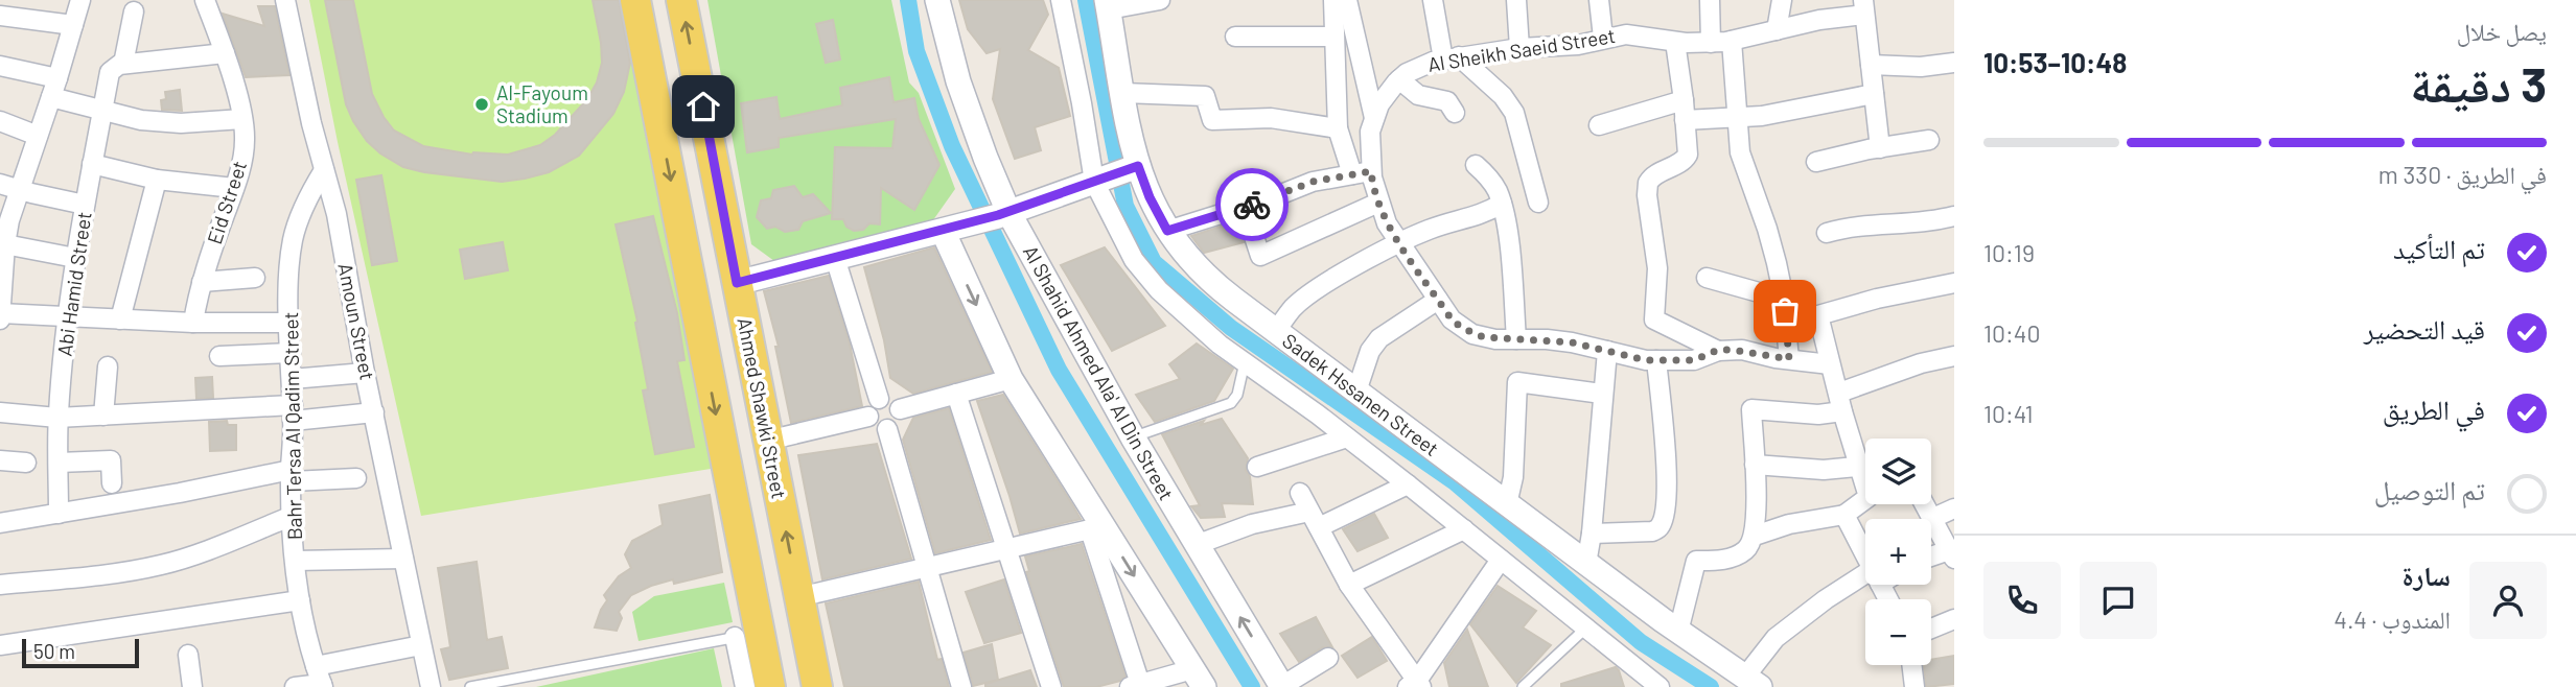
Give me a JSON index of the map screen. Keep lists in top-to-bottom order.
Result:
{
  "streets": {
    "main road": ["Ahmed Shawki Street"],
    "street": [
      "Al Sheikh Saeid Street",
      "Eid Street",
      "Abi Hamid Street",
      "Amoun Street",
      "Al Shahid Ahmed Ala' Al Din Street",
      "Sadek Hssanen Street",
      "Bahr Tersa Al Qadim Street"
    ]
  },
  "crossings": [
    ["Amoun Street", "Bahr Tersa Al Qadim Street"]
  ],
  "places": ["Al-Fayoum Stadium"],
  "scale_bar": "50 m",
  "page": {
    "heading": ["3 دقيقة", "يصل خلال", "10:48–10:53"],
    "panel": ["سارة", "المندوب · 4.4"],
    "bar": "في الطريق · 330 m",
    "list": [
      ["تم التأكيد", "10:19"],
      ["قيد التحضير", "10:40"],
      ["في الطريق", "10:41"],
      "تم التوصيل"
    ],
    "map_buttons": ["+", "−"],
    "scale": "50 m"
  }
}
